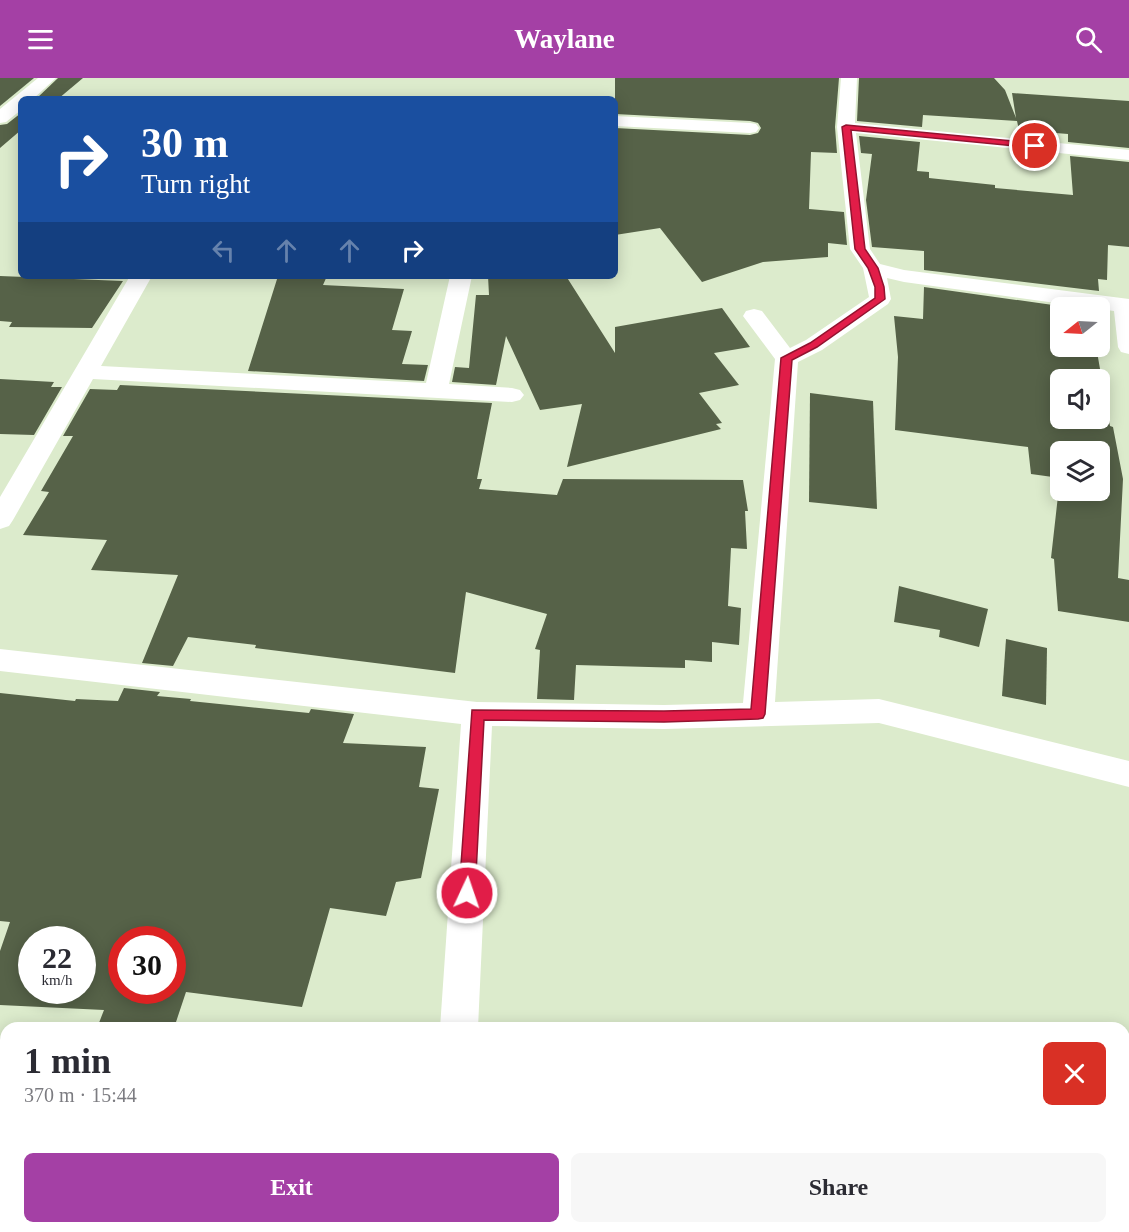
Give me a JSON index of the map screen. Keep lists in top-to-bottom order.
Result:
{
  "north": "left",
  "page": {
    "header": "Waylane",
    "turn": ["30 m", "Turn right"],
    "speed": "22 km/h",
    "limit": "30",
    "heading": ["1 min", "370 m · 15:44"],
    "buttons": ["Exit", "Share"]
  }
}
